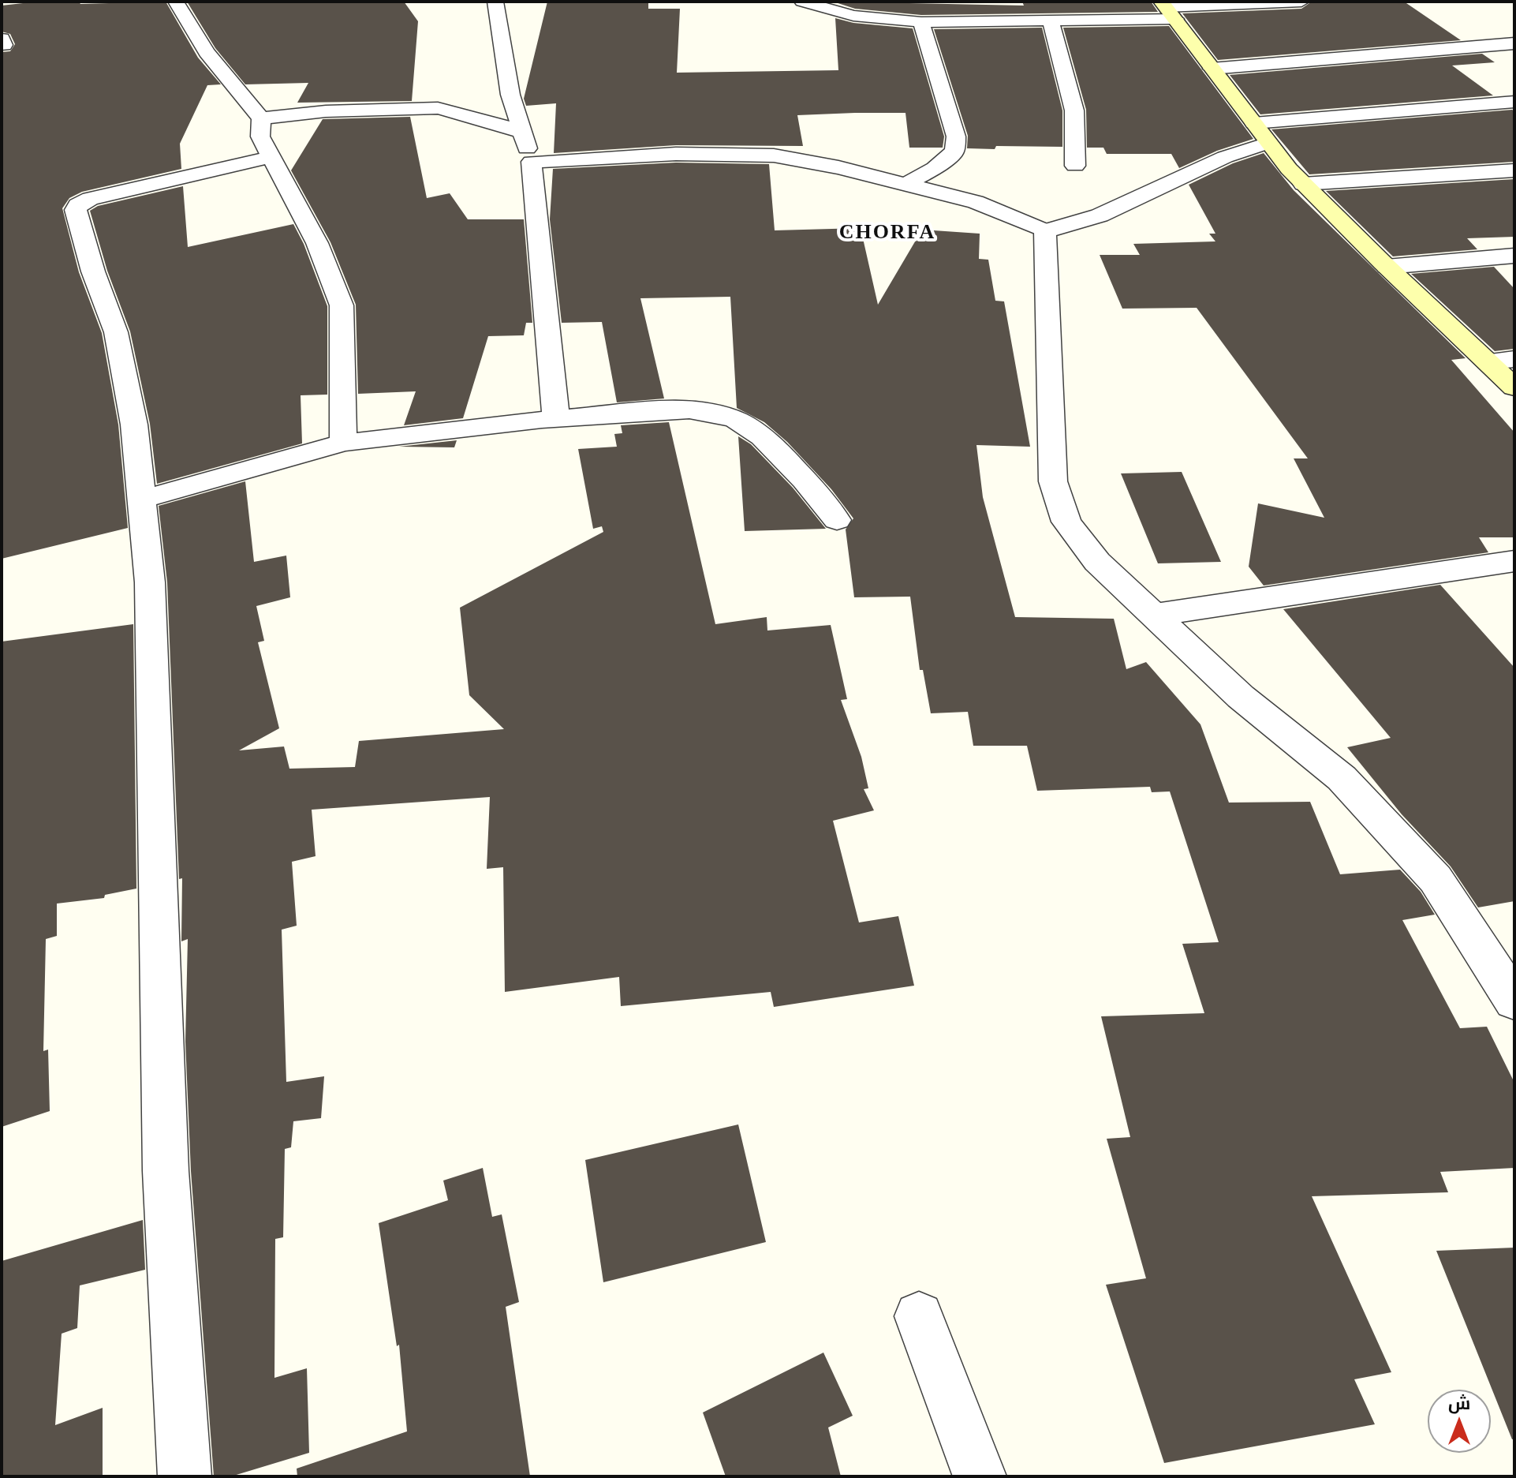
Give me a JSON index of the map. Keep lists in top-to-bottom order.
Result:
{
  "districts": ["CHORFA"],
  "north": "top"
}
